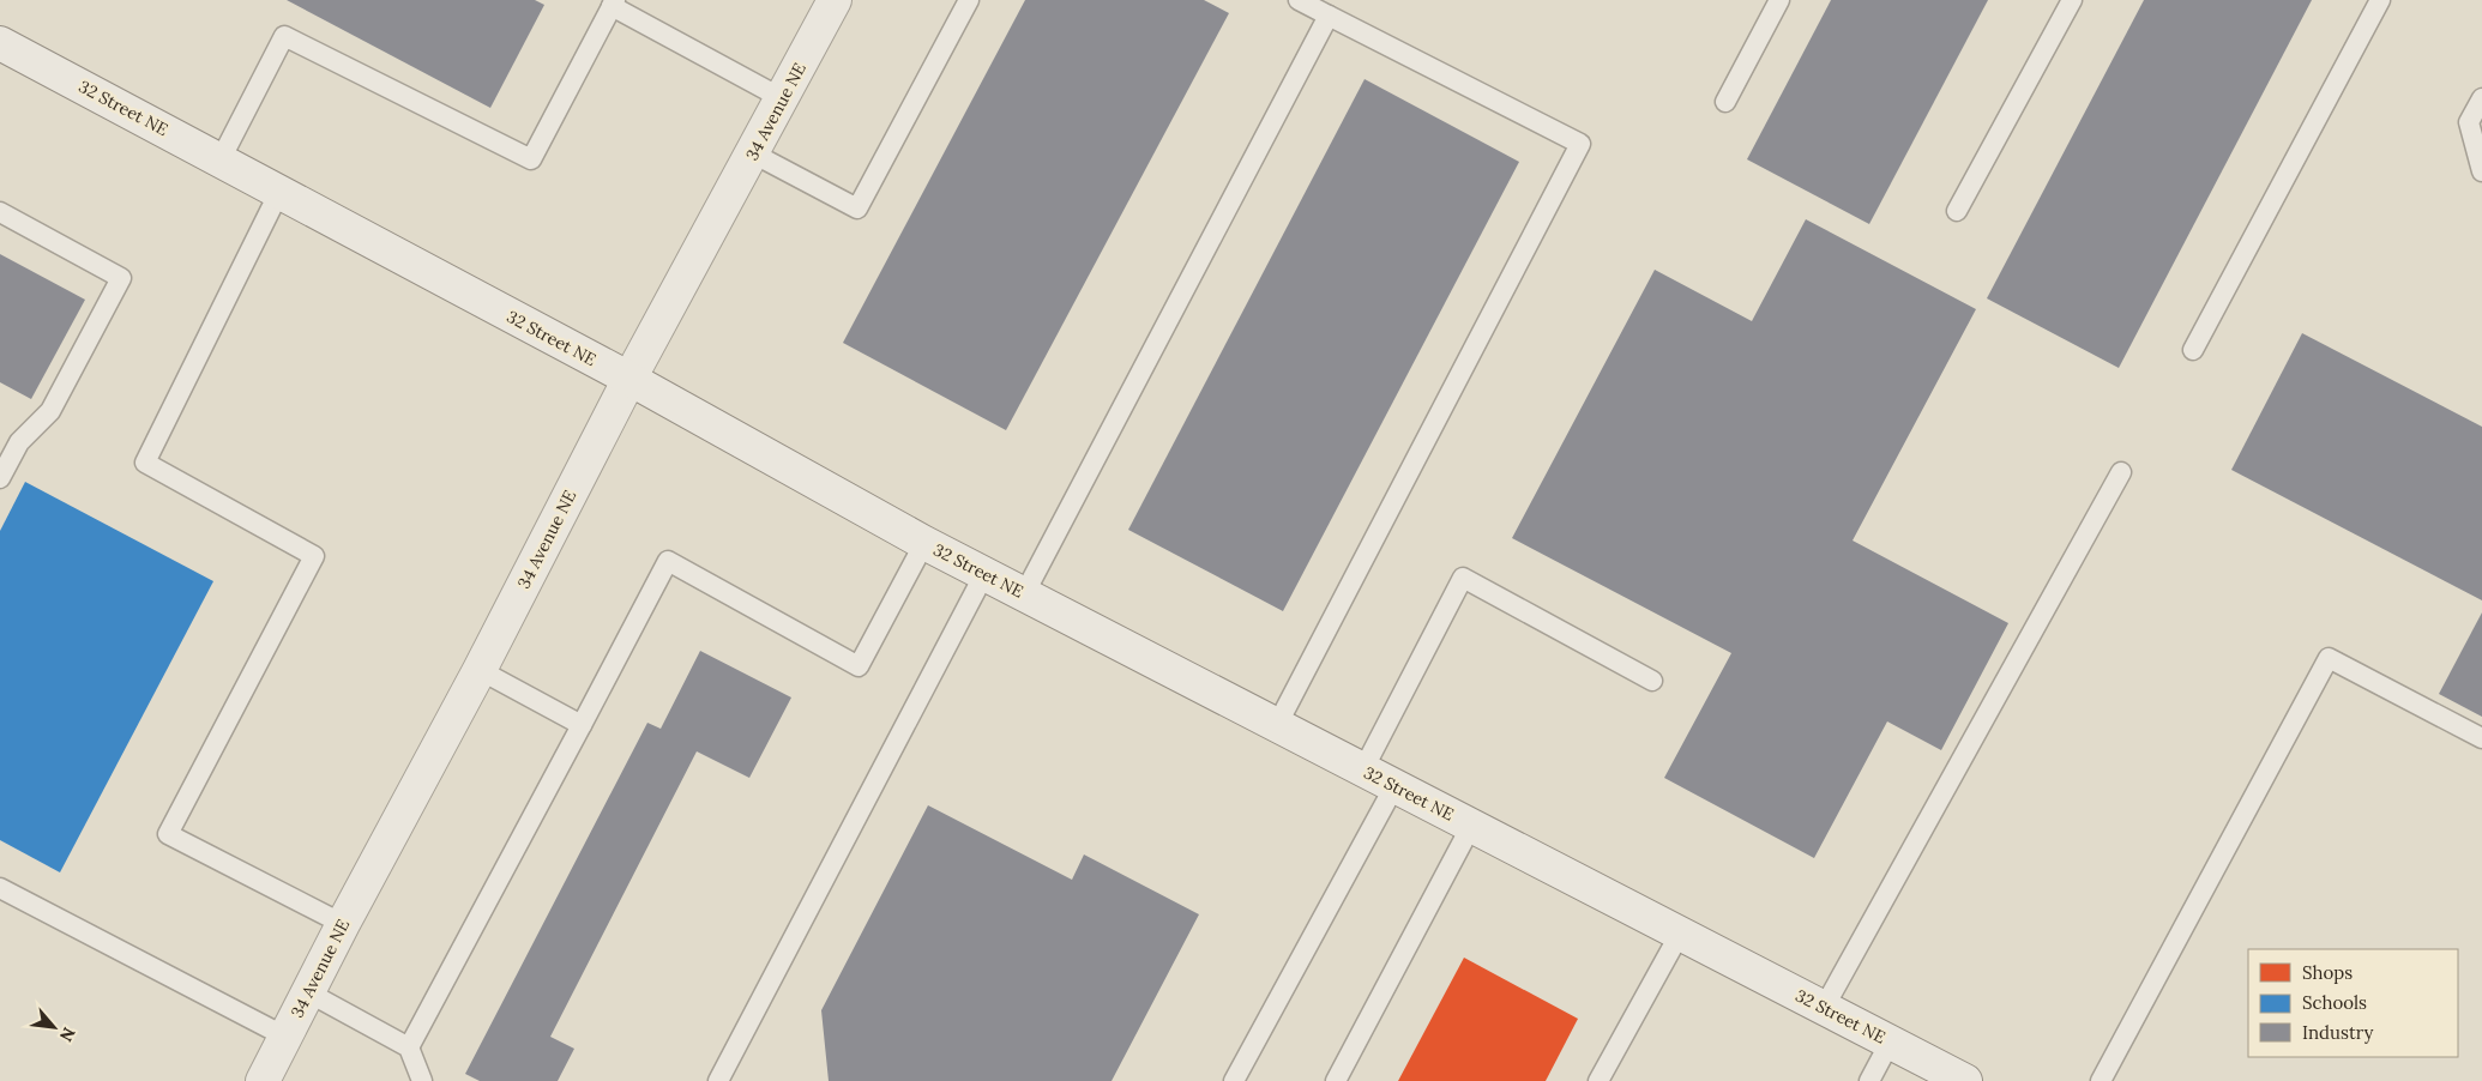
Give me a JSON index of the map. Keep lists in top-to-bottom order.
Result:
{
  "streets": {
    "street": ["32 Street NE", "34 Avenue NE"]
  },
  "crossings": [
    ["32 Street NE", "34 Avenue NE"]
  ],
  "legend": ["Shops", "Schools", "Industry"],
  "north": "bottom right"
}
